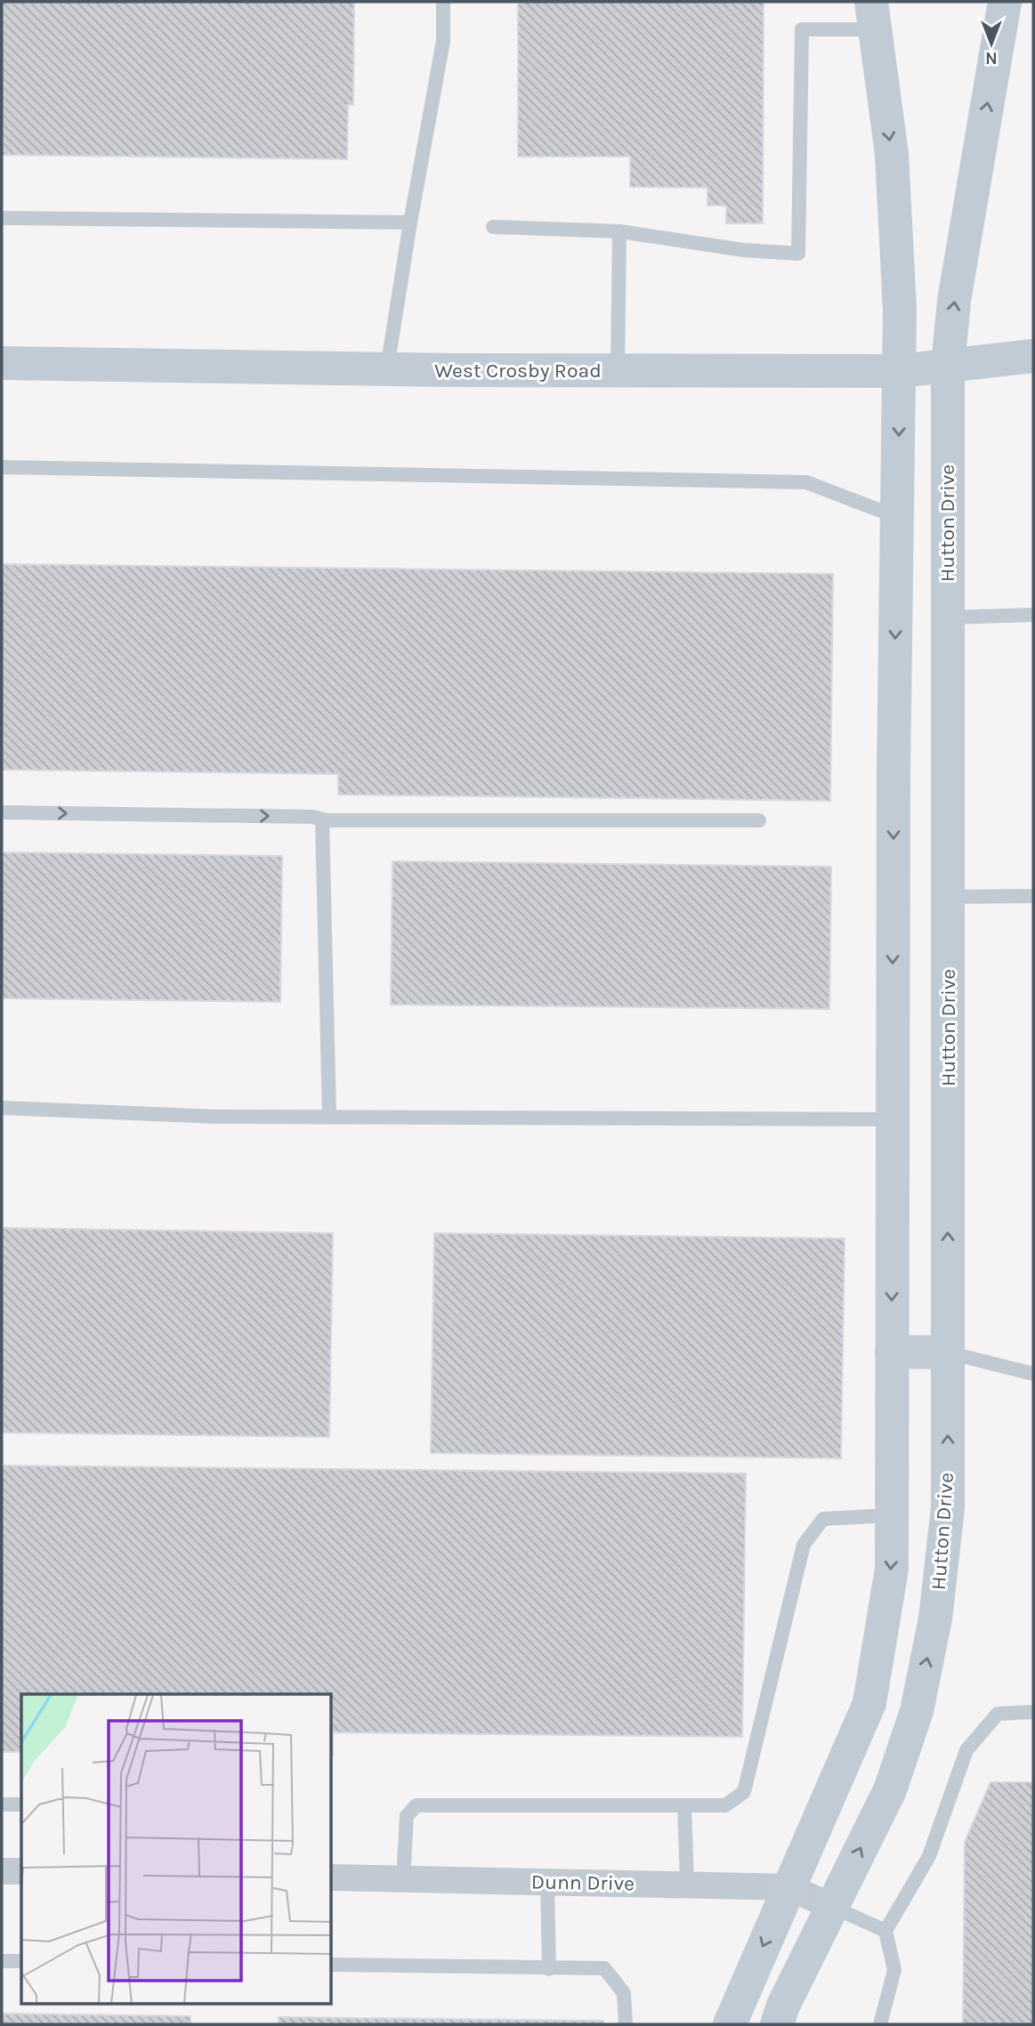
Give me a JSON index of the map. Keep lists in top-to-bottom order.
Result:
{
  "streets": {
    "street": ["West Crosby Road", "Hutton Drive", "Dunn Drive"]
  },
  "crossings": [
    ["West Crosby Road", "Hutton Drive"],
    ["Hutton Drive", "Dunn Drive"]
  ],
  "north": "bottom"
}
